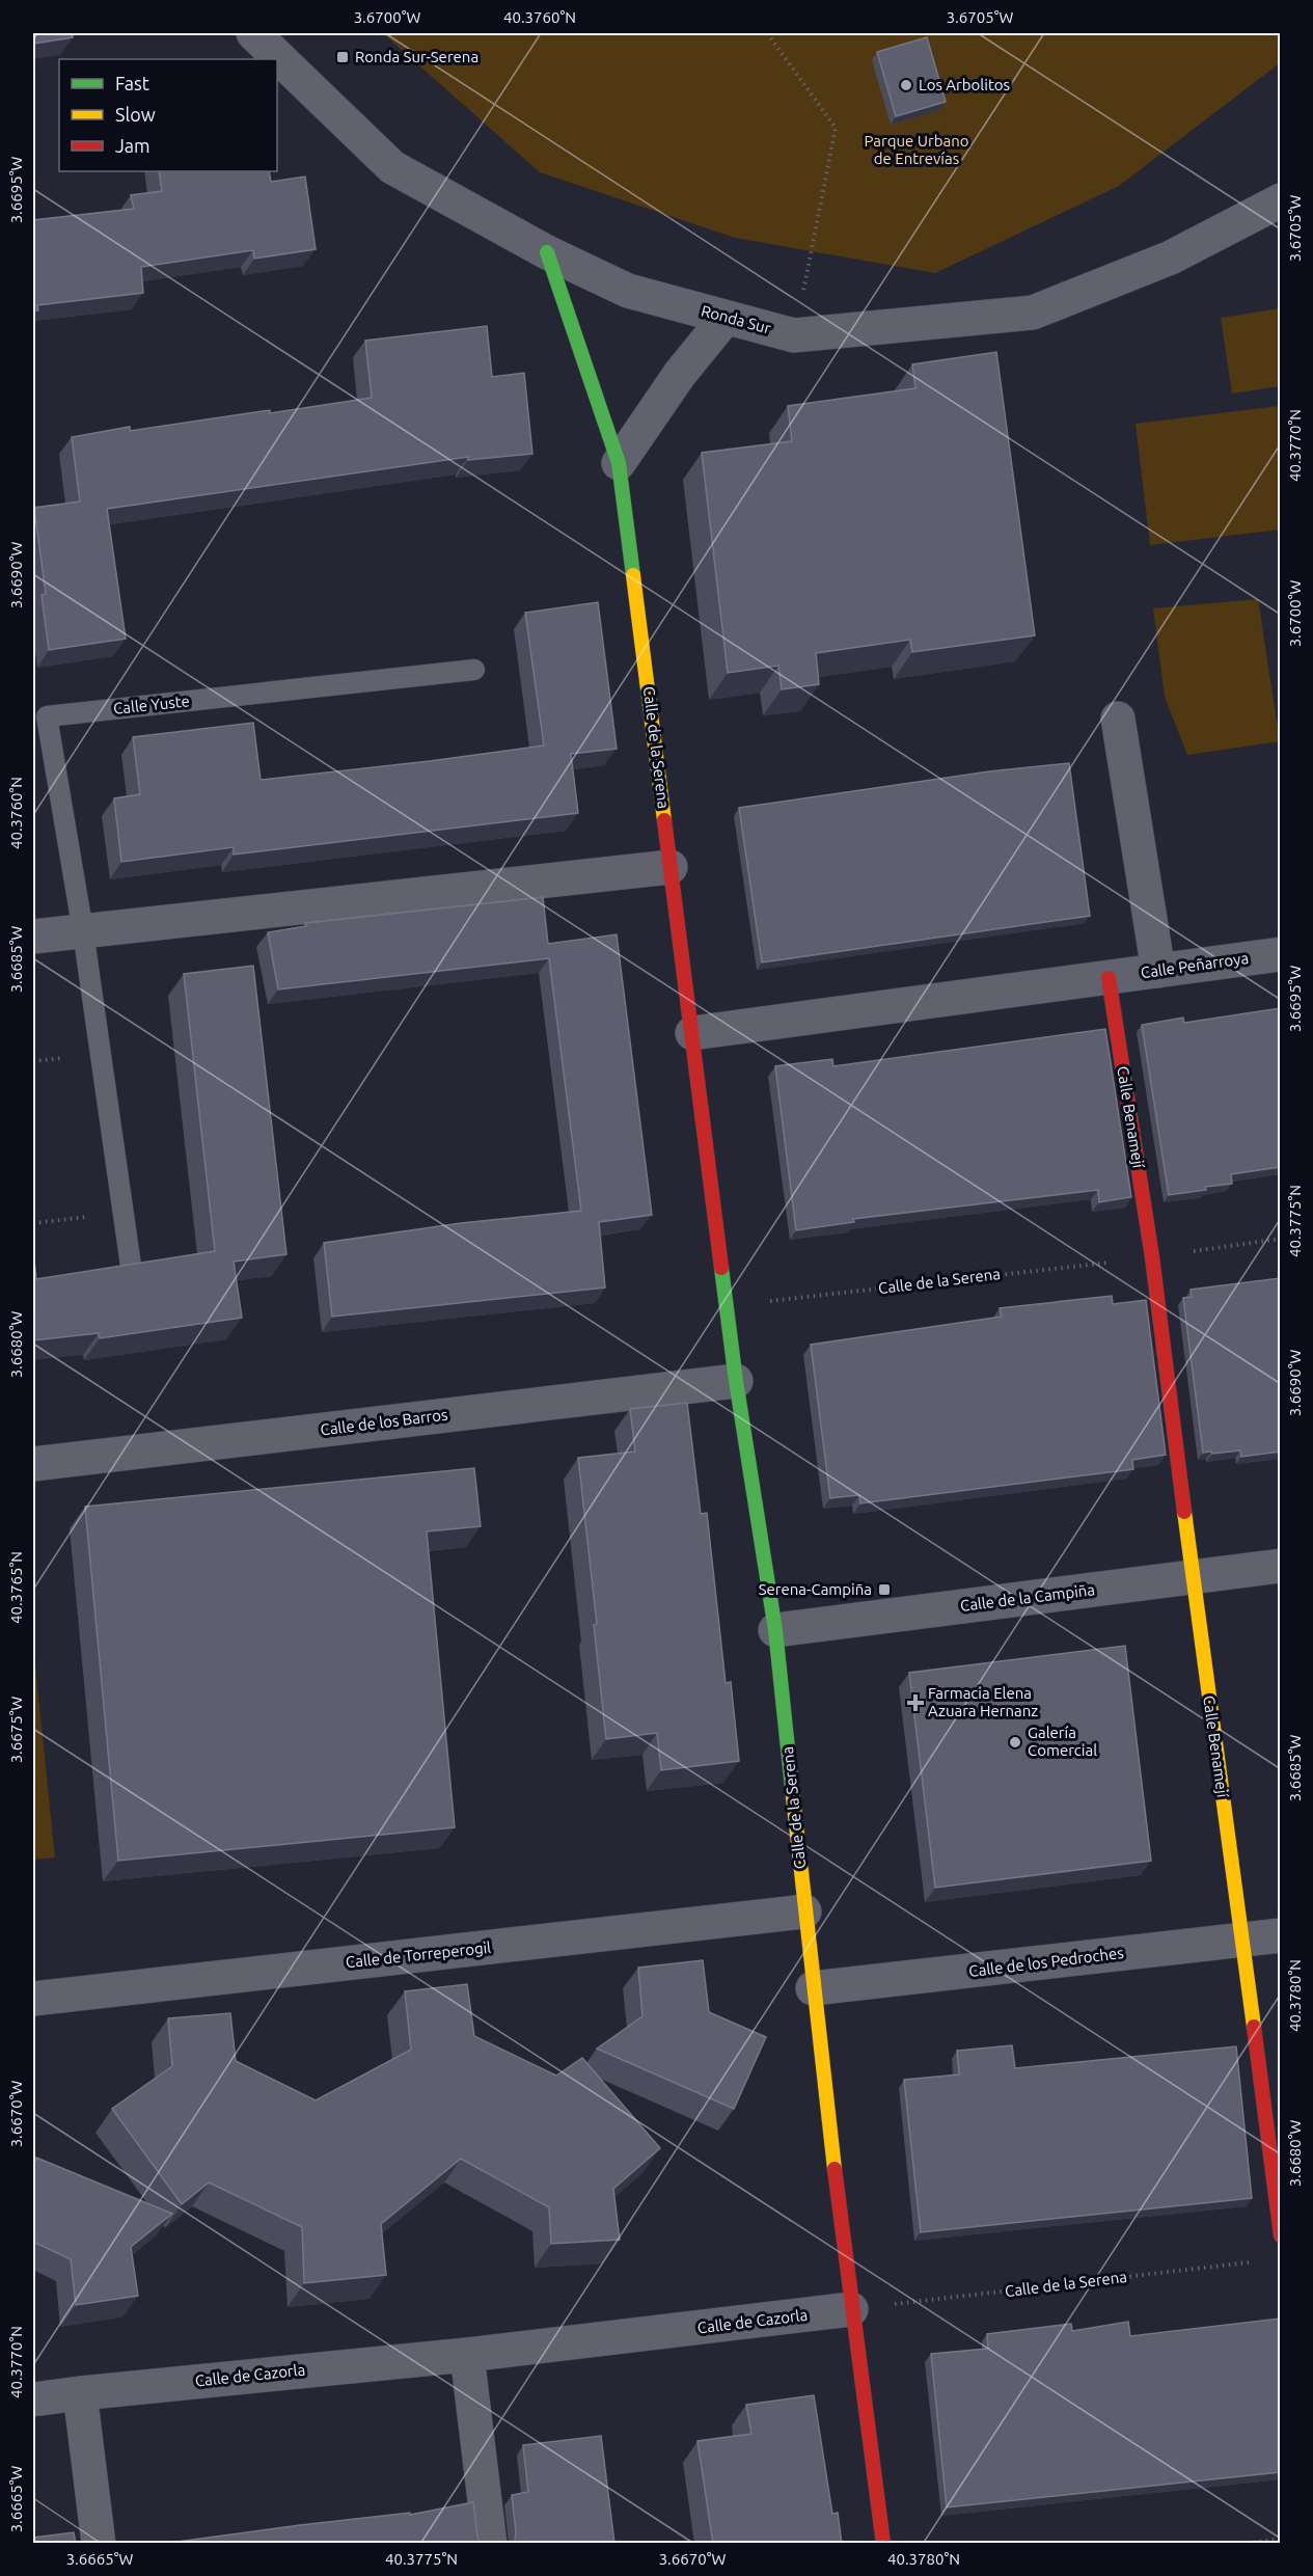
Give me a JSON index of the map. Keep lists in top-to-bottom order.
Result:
{
  "streets": {
    "street": [
      "Ronda Sur",
      "Calle de la Serena",
      "Calle Peñarroya",
      "Calle Benamejí",
      "Calle de los Barros",
      "Calle de la Campiña",
      "Calle de Torreperogil",
      "Calle de los Pedroches",
      "Calle de Cazorla"
    ],
    "lane": ["Calle Yuste"]
  },
  "crossings": [
    ["Ronda Sur", "Calle de la Serena"],
    ["Calle de la Serena", "Calle Benamejí"],
    ["Calle de la Serena", "Calle de los Barros"],
    ["Calle de la Serena", "Calle de la Campiña"],
    ["Calle de la Serena", "Calle de Torreperogil"],
    ["Calle de la Serena", "Calle de los Pedroches"],
    ["Calle de la Serena", "Calle de Cazorla"],
    ["Calle Peñarroya", "Calle Benamejí"],
    ["Calle Benamejí", "Calle de la Campiña"],
    ["Calle Benamejí", "Calle de los Pedroches"]
  ],
  "parks": ["Parque Urbano de Entrevías"],
  "places": {
    "transit": ["Ronda Sur-Serena", "Serena-Campiña"],
    "other": ["Los Arbolitos", "Galería Comercial"],
    "health": ["Farmacia Elena Azuara Hernanz"]
  },
  "legend": ["Fast", "Slow", "Jam"],
  "coordinates": [
    "3.6700°W",
    "40.3760°N",
    "3.6705°W",
    "3.6695°W",
    "40.3770°N",
    "3.6690°W",
    "3.6685°W",
    "40.3775°N",
    "3.6680°W",
    "40.3765°N",
    "3.6675°W",
    "40.3780°N",
    "3.6670°W",
    "3.6665°W"
  ]
}
